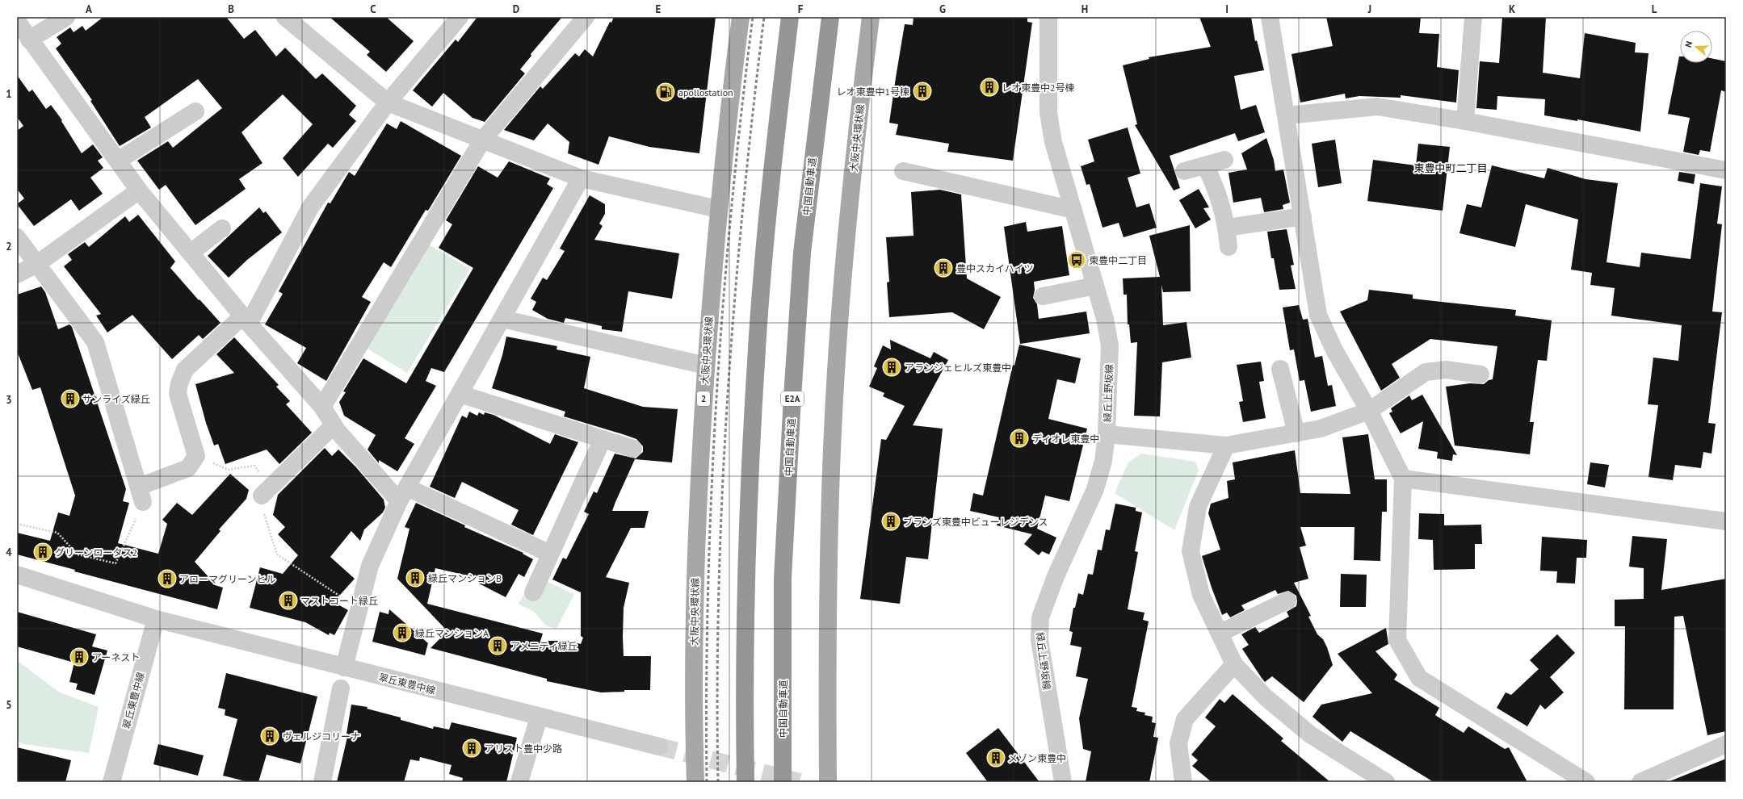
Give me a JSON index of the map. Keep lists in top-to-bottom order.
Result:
{
  "streets": {
    "highway": ["中国自動車道", "E2A"],
    "main road": ["大阪中央環状線", "2"],
    "street": ["緑丘上野坂線", "翠丘東豊中線"]
  },
  "districts": ["東豊中町二丁目"],
  "places": {
    "building": [
      "レオ東豊中2号棟",
      "レオ東豊中1号棟",
      "豊中スカイハイツ",
      "アランジェヒルズ東豊中",
      "サンライズ緑丘",
      "ディオレ東豊中",
      "ブランズ東豊中ビューレジデンス",
      "グリーンロータス2",
      "緑丘マンションB",
      "アローマグリーンヒル",
      "マストコート緑丘",
      "緑丘マンションA",
      "アメニティ緑丘",
      "アーネスト",
      "ヴェルジコリーナ",
      "アリスト豊中少路",
      "メゾン東豊中"
    ],
    "fuel station": ["apollostation"],
    "bus stop": ["東豊中二丁目"]
  },
  "north": "left",
  "grid": {
    "columns": [
      "A",
      "B",
      "C",
      "D",
      "E",
      "F",
      "G",
      "H",
      "I",
      "J",
      "K",
      "L"
    ],
    "rows": [
      "1",
      "2",
      "3",
      "4",
      "5"
    ]
  }
}
